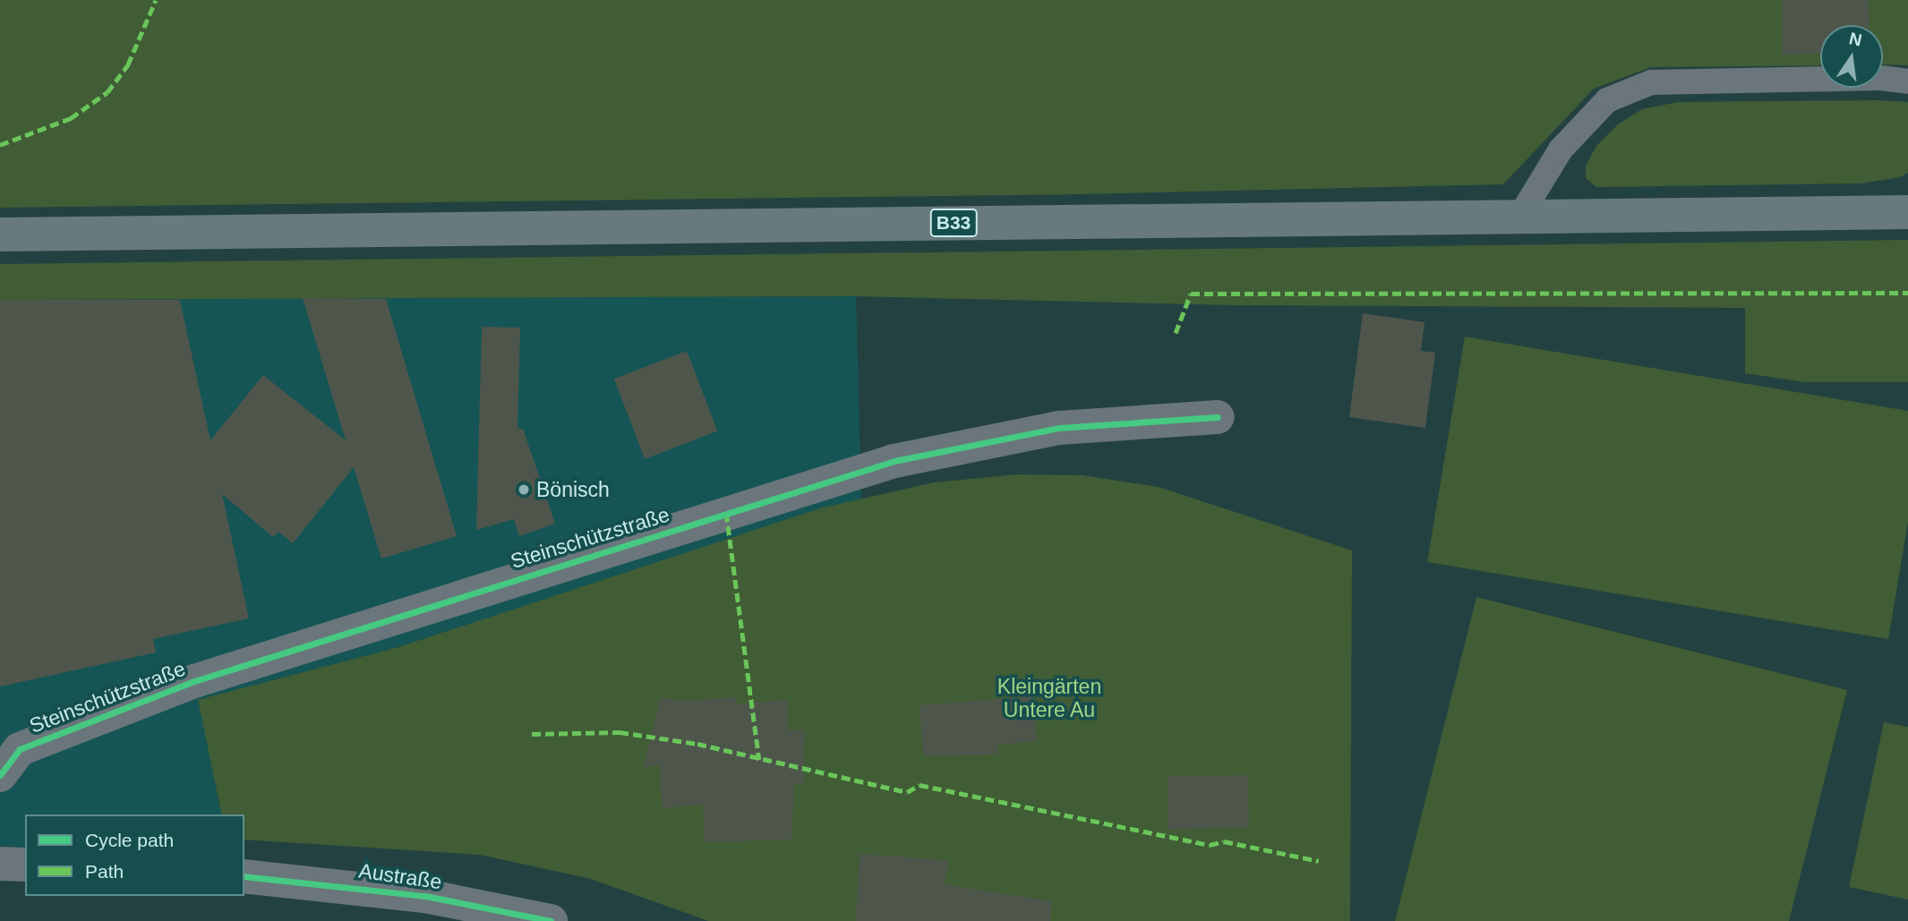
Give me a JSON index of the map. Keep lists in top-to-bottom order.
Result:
{
  "streets": {
    "highway": ["B33"],
    "street": ["Steinschützstraße", "Austraße"]
  },
  "parks": ["Kleingärten Untere Au"],
  "places": ["Bönisch"],
  "legend": ["Cycle path", "Path"],
  "north": "top"
}
